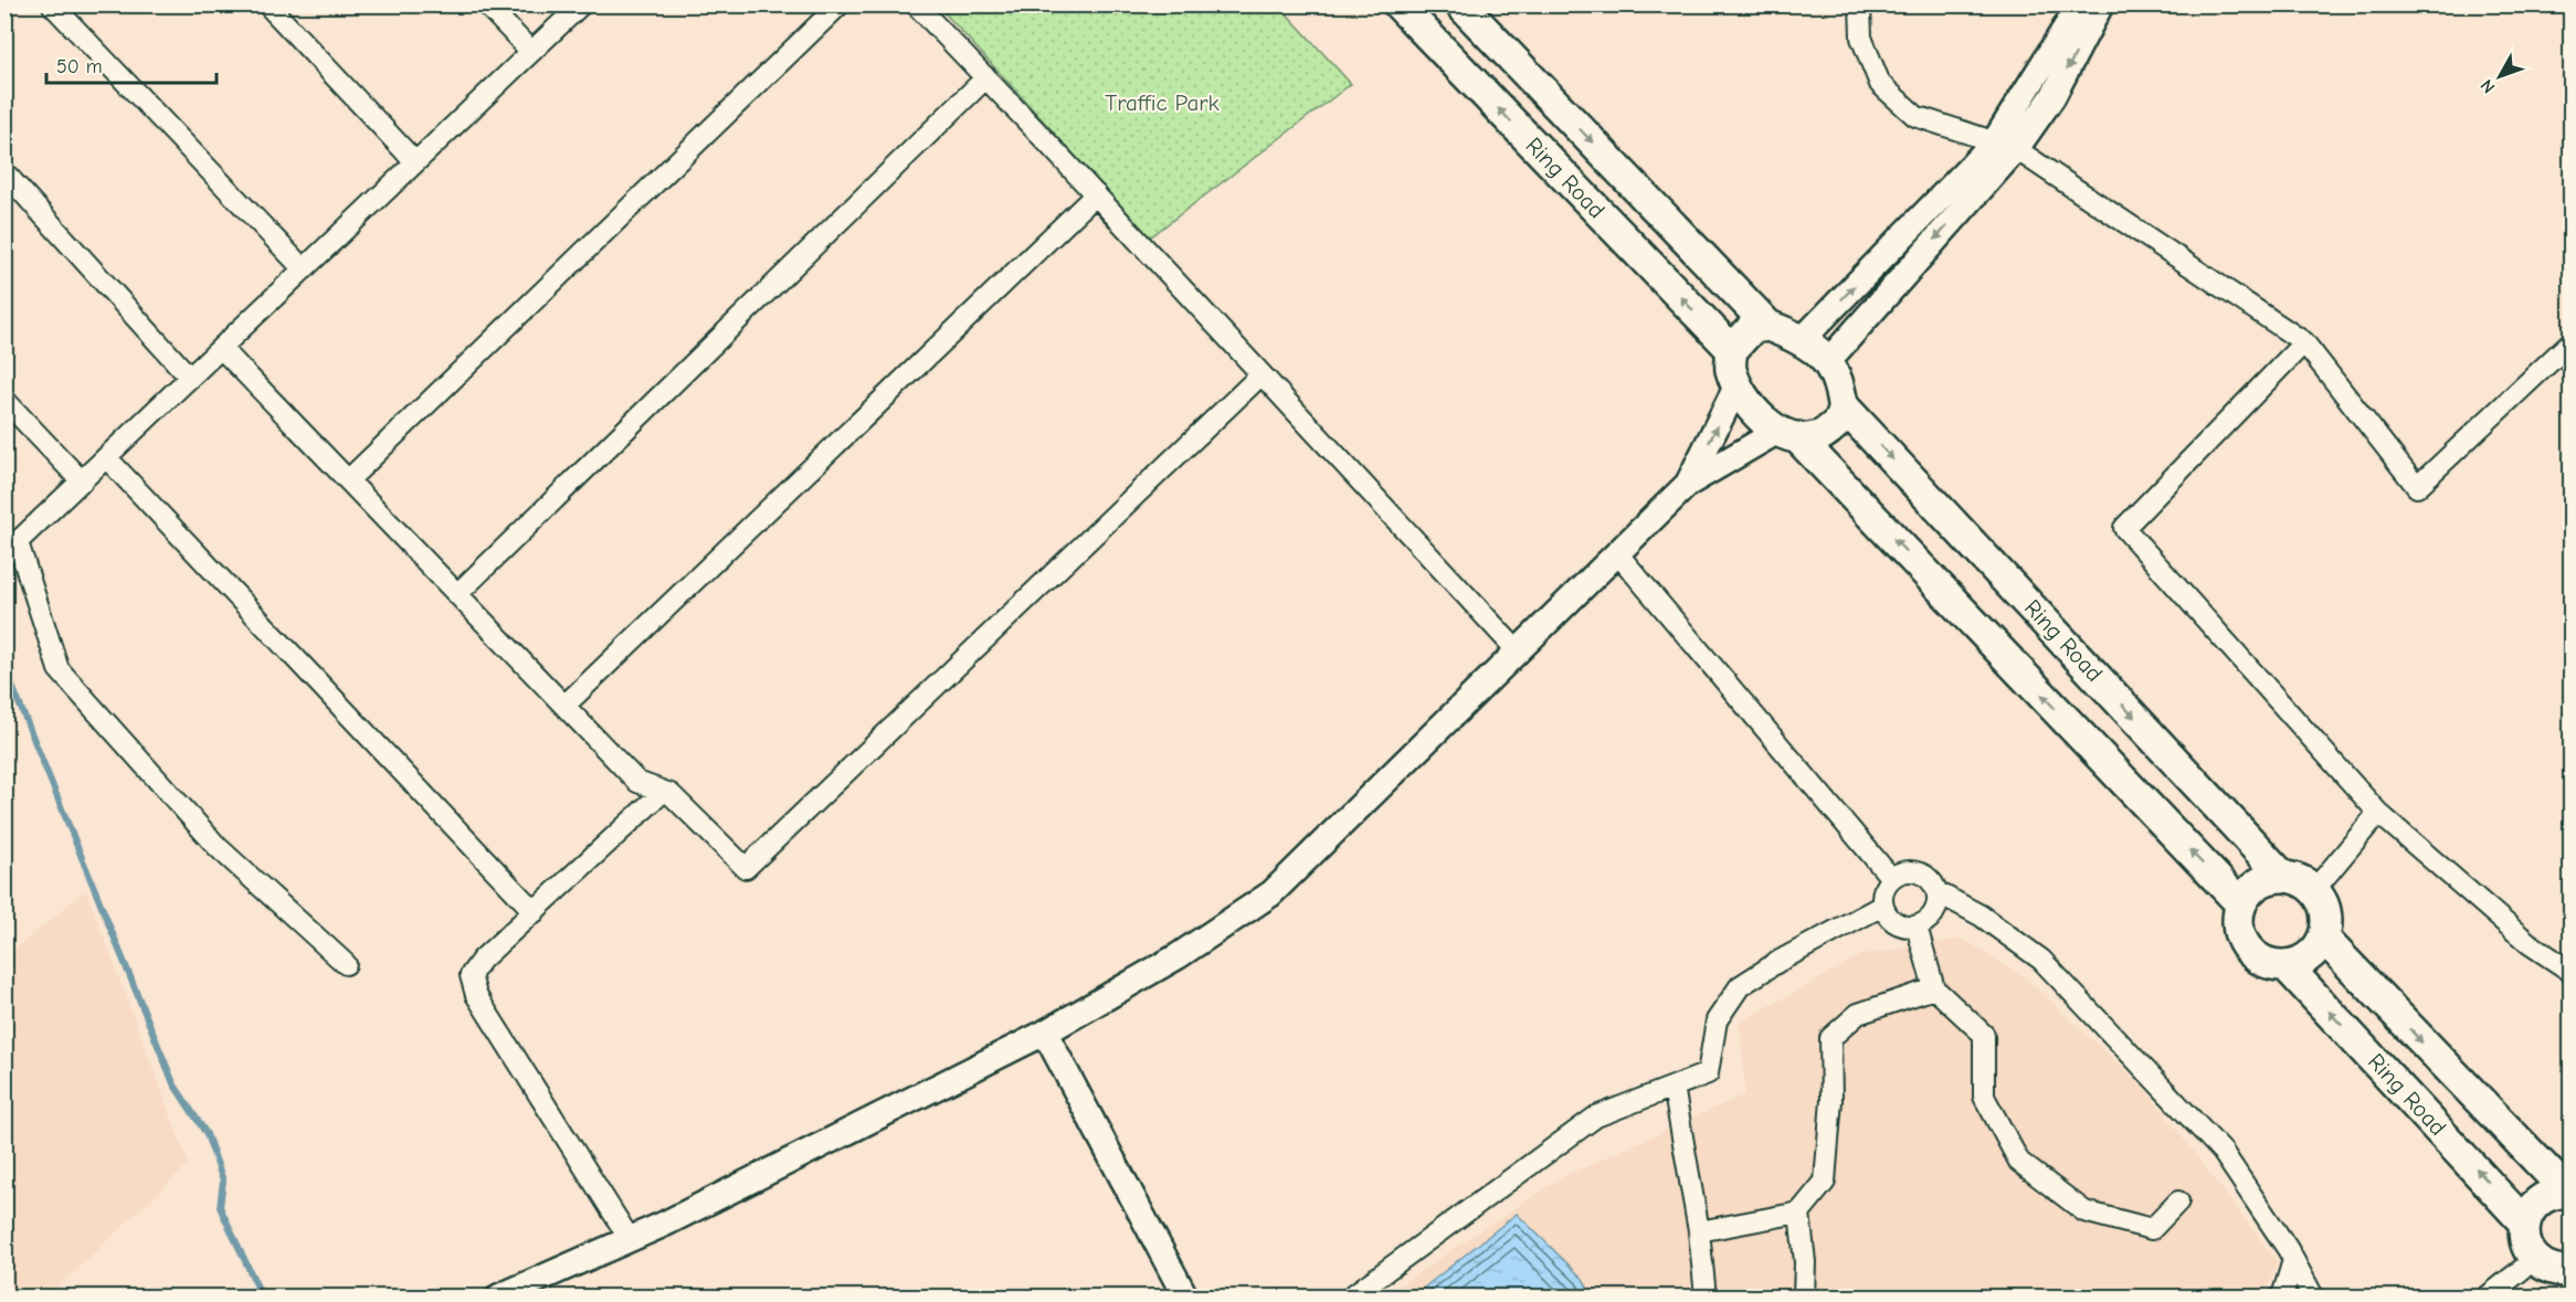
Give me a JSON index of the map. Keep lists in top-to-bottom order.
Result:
{
  "streets": {
    "main road": ["Ring Road"]
  },
  "parks": ["Traffic Park"],
  "scale_bar": "50 m",
  "north": "bottom left"
}
